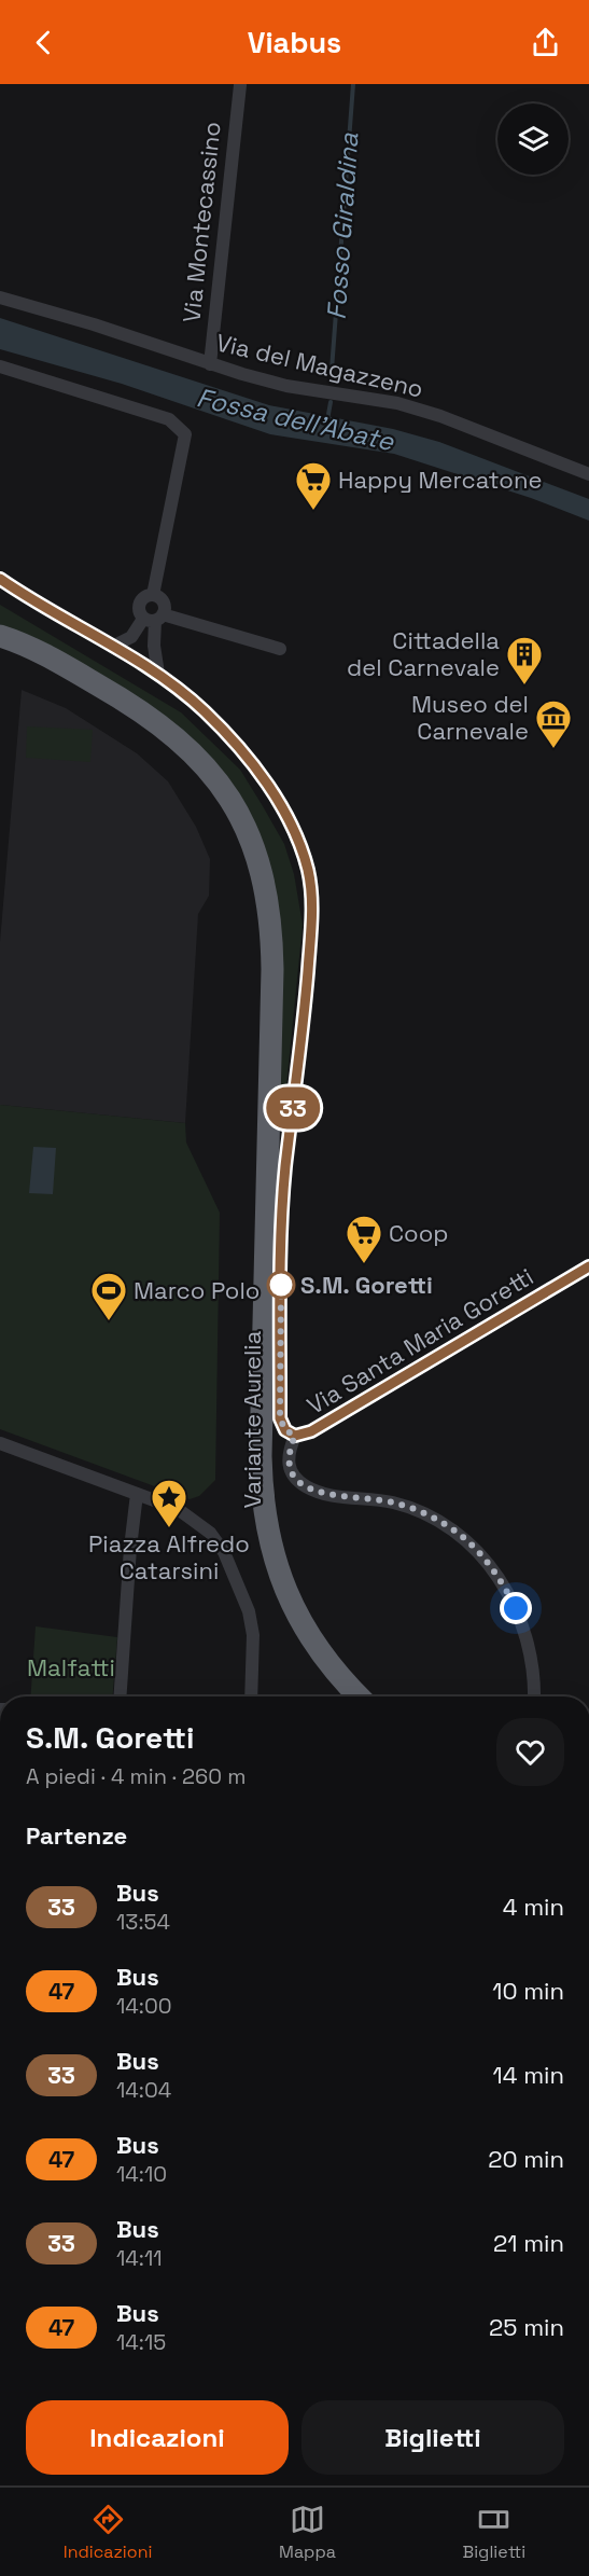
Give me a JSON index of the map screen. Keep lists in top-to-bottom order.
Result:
{
  "streets": {
    "highway": ["Variante Aurelia"],
    "street": ["Via Montecassino", "Via del Magazzeno", "Via Santa Maria Goretti"]
  },
  "crossings": [
    ["Via Montecassino", "Via del Magazzeno"]
  ],
  "water": ["Fosso Giraldina", "Fossa dell'Abate"],
  "parks": ["Malfatti"],
  "places": {
    "supermarket": ["Happy Mercatone", "Coop"],
    "building": ["Cittadella del Carnevale"],
    "museum": ["Museo del Carnevale"],
    "other": ["S.M. Goretti"],
    "sports": ["Marco Polo"],
    "place": ["Piazza Alfredo Catarsini"]
  },
  "lines": ["bus line 33"],
  "page": {
    "header": "Viabus",
    "on_map": "33",
    "heading": [
      ["S.M. Goretti", "A piedi · 4 min · 260 m"],
      "Partenze"
    ],
    "list": [
      {
        "mark": "33",
        "name": "Bus",
        "note": "13:54",
        "value": "4 min"
      },
      {
        "mark": "47",
        "name": "Bus",
        "note": "14:00",
        "value": "10 min"
      },
      {
        "mark": "33",
        "name": "Bus",
        "note": "14:04",
        "value": "14 min"
      },
      {
        "mark": "47",
        "name": "Bus",
        "note": "14:10",
        "value": "20 min"
      },
      {
        "mark": "33",
        "name": "Bus",
        "note": "14:11",
        "value": "21 min"
      },
      {
        "mark": "47",
        "name": "Bus",
        "note": "14:15",
        "value": "25 min"
      }
    ],
    "buttons": ["Indicazioni", "Biglietti"],
    "tabs": ["Indicazioni", "Mappa", "Biglietti"]
  }
}
